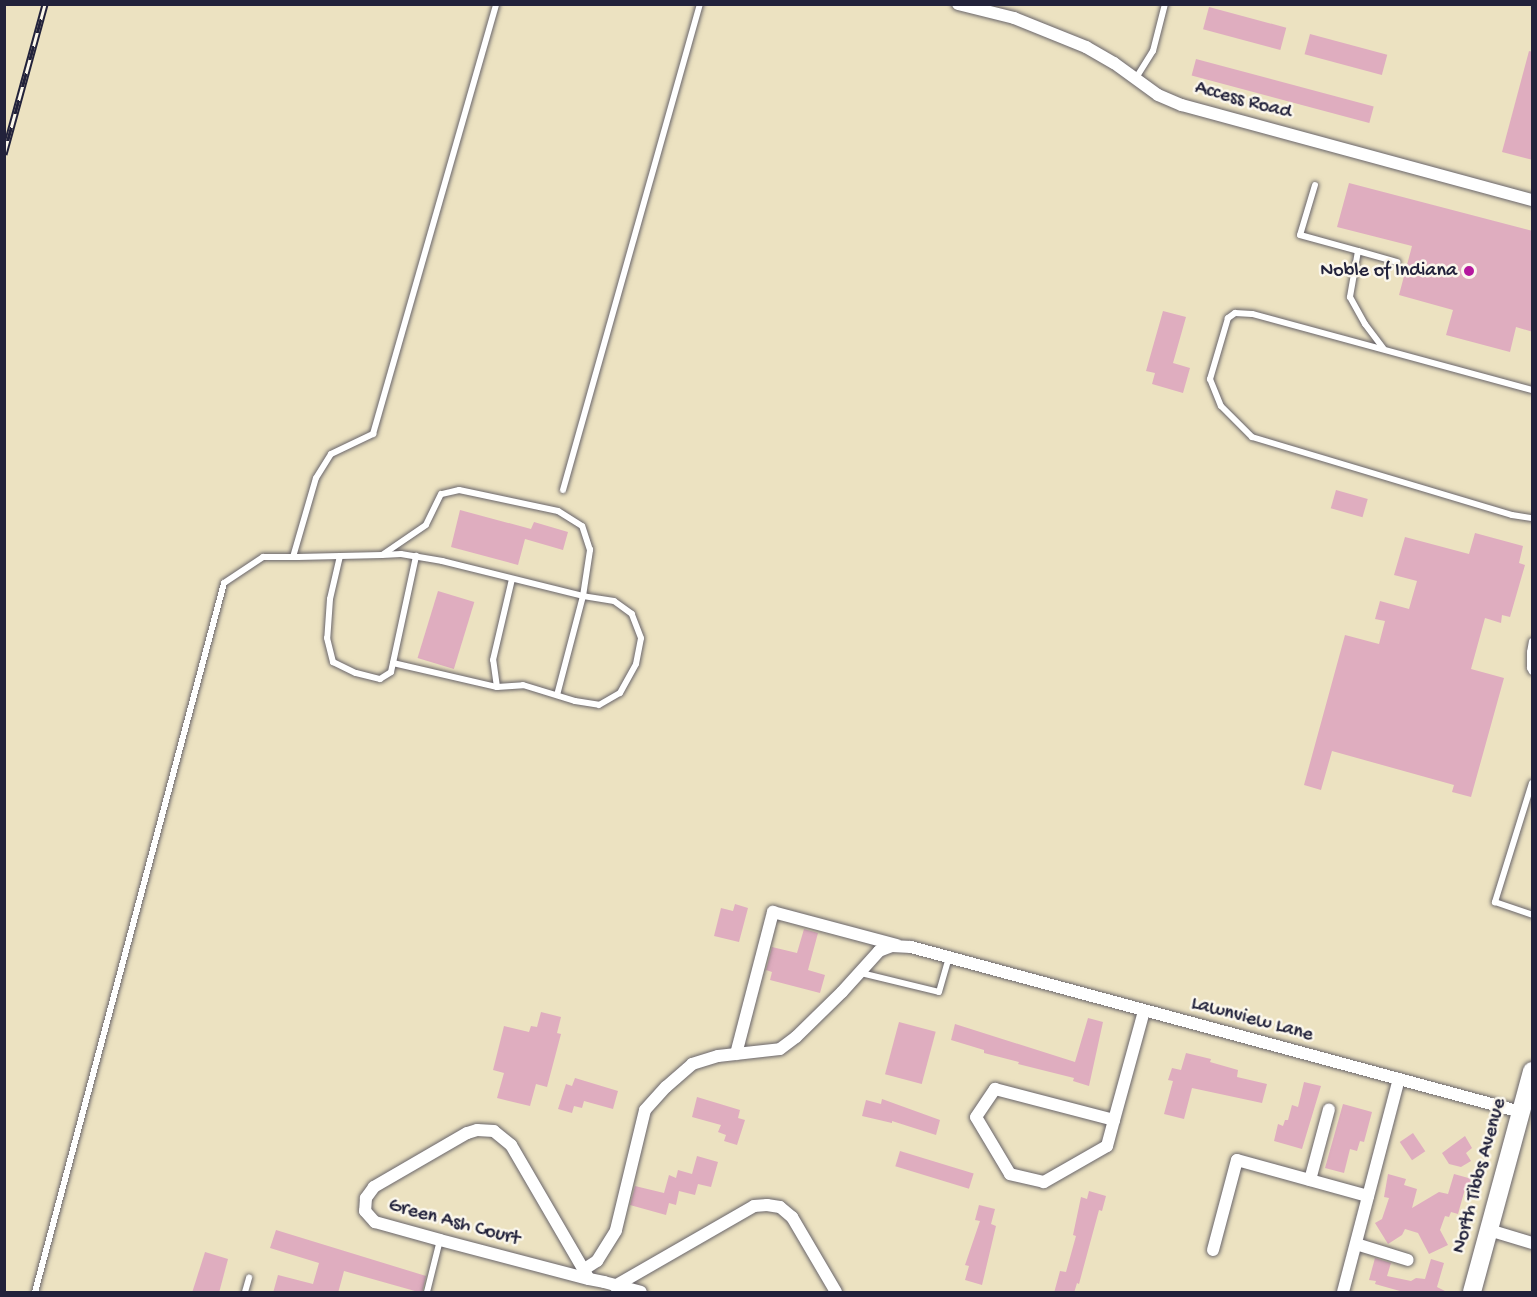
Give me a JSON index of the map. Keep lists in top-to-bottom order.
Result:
{
  "streets": {
    "street": [
      "Access Road",
      "Lawnview Lane",
      "North Tibbs Avenue",
      "Green Ash Court"
    ]
  },
  "crossings": [
    ["Lawnview Lane", "North Tibbs Avenue"]
  ],
  "places": ["Noble of Indiana"]
}
